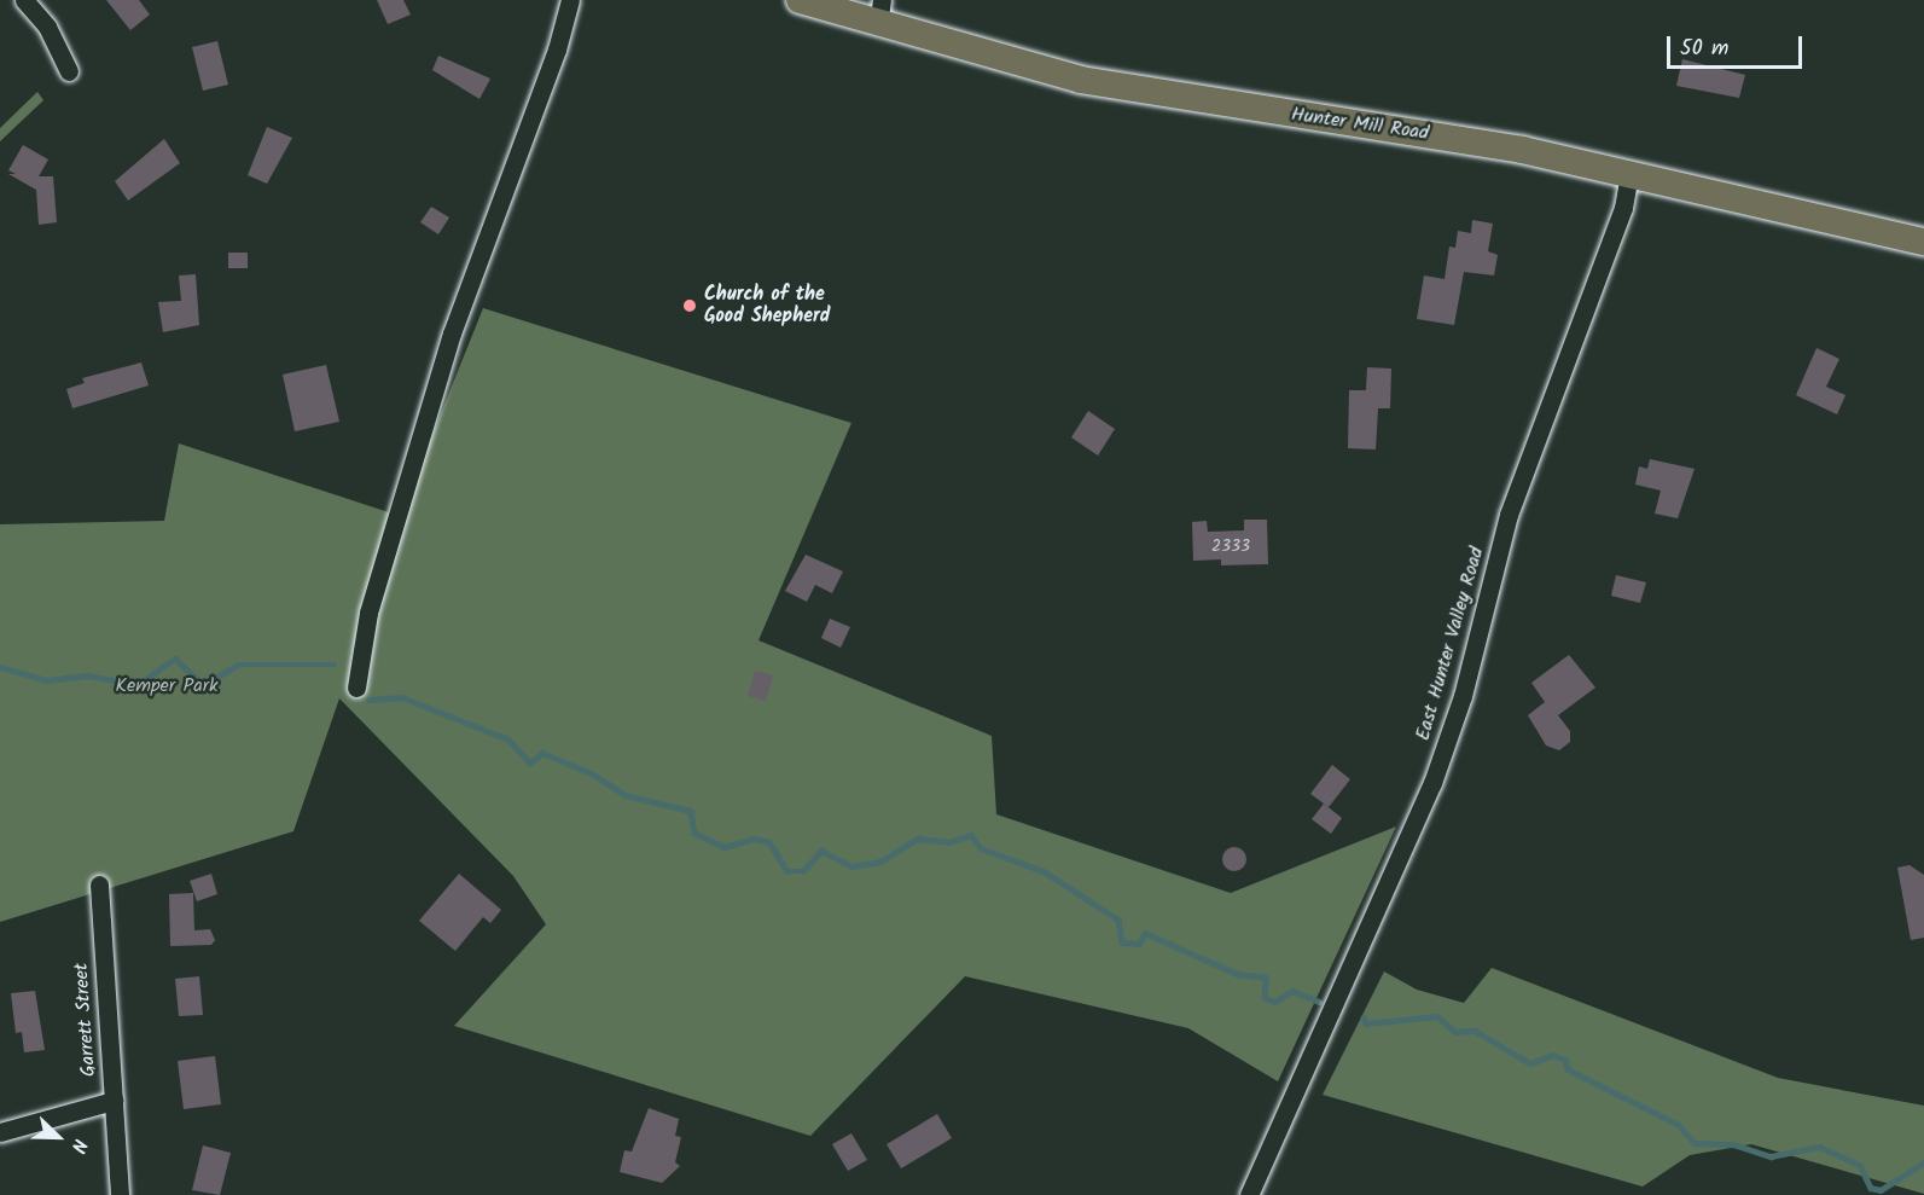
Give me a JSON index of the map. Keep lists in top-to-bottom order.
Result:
{
  "streets": {
    "main road": ["Hunter Mill Road"],
    "street": ["East Hunter Valley Road", "Garrett Street"]
  },
  "crossings": [
    ["Hunter Mill Road", "East Hunter Valley Road"]
  ],
  "parks": ["Kemper Park"],
  "places": ["Church of the Good Shepherd"],
  "house_numbers": ["2333"],
  "scale_bar": "50 m",
  "north": "bottom right"
}
